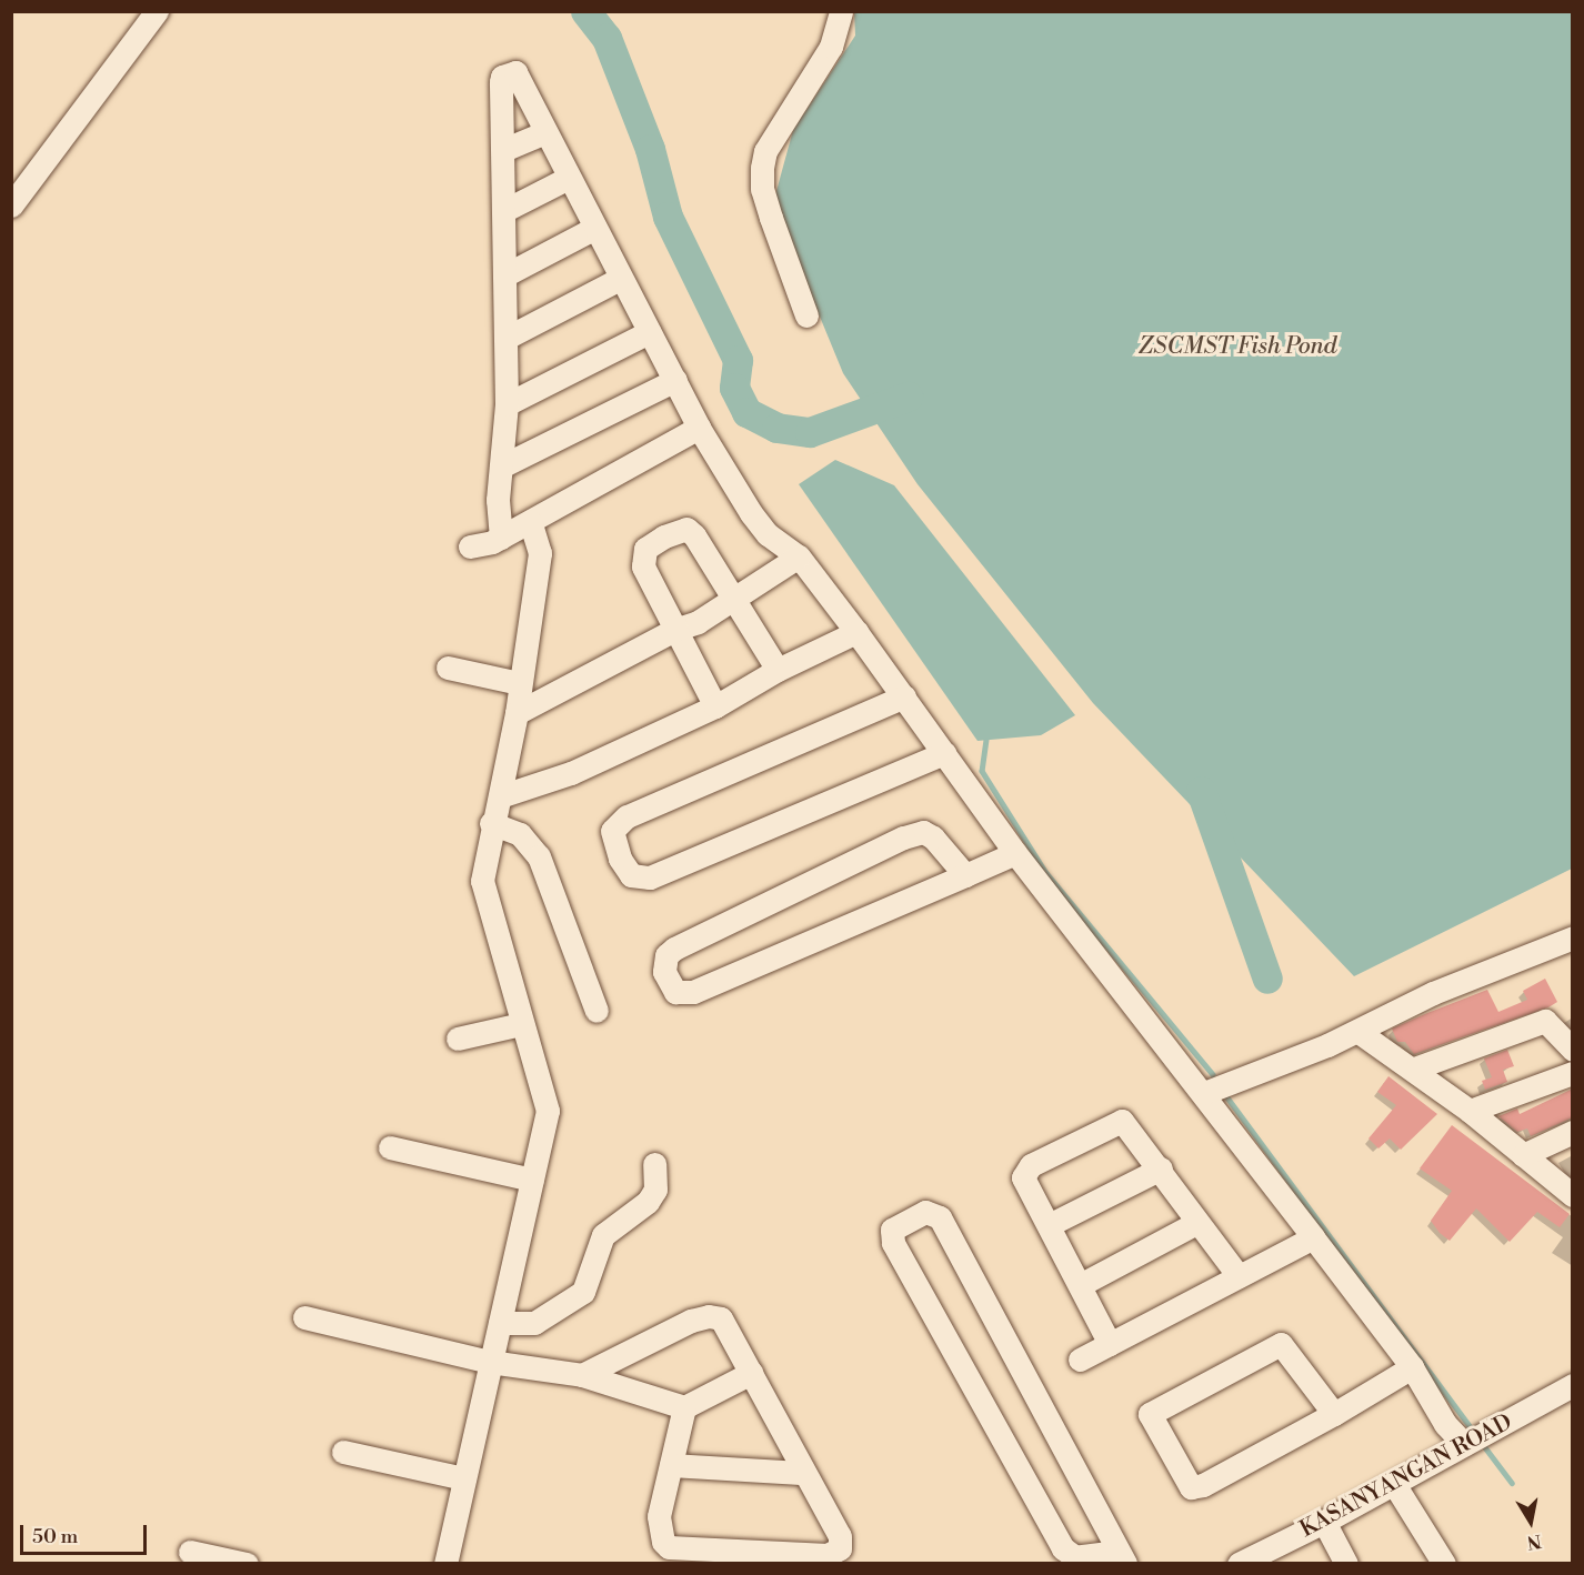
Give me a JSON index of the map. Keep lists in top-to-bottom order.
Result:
{
  "streets": {
    "street": ["KASANYANGAN ROAD"]
  },
  "water": ["ZSCMST Fish Pond"],
  "scale_bar": "50 m",
  "north": "bottom"
}
